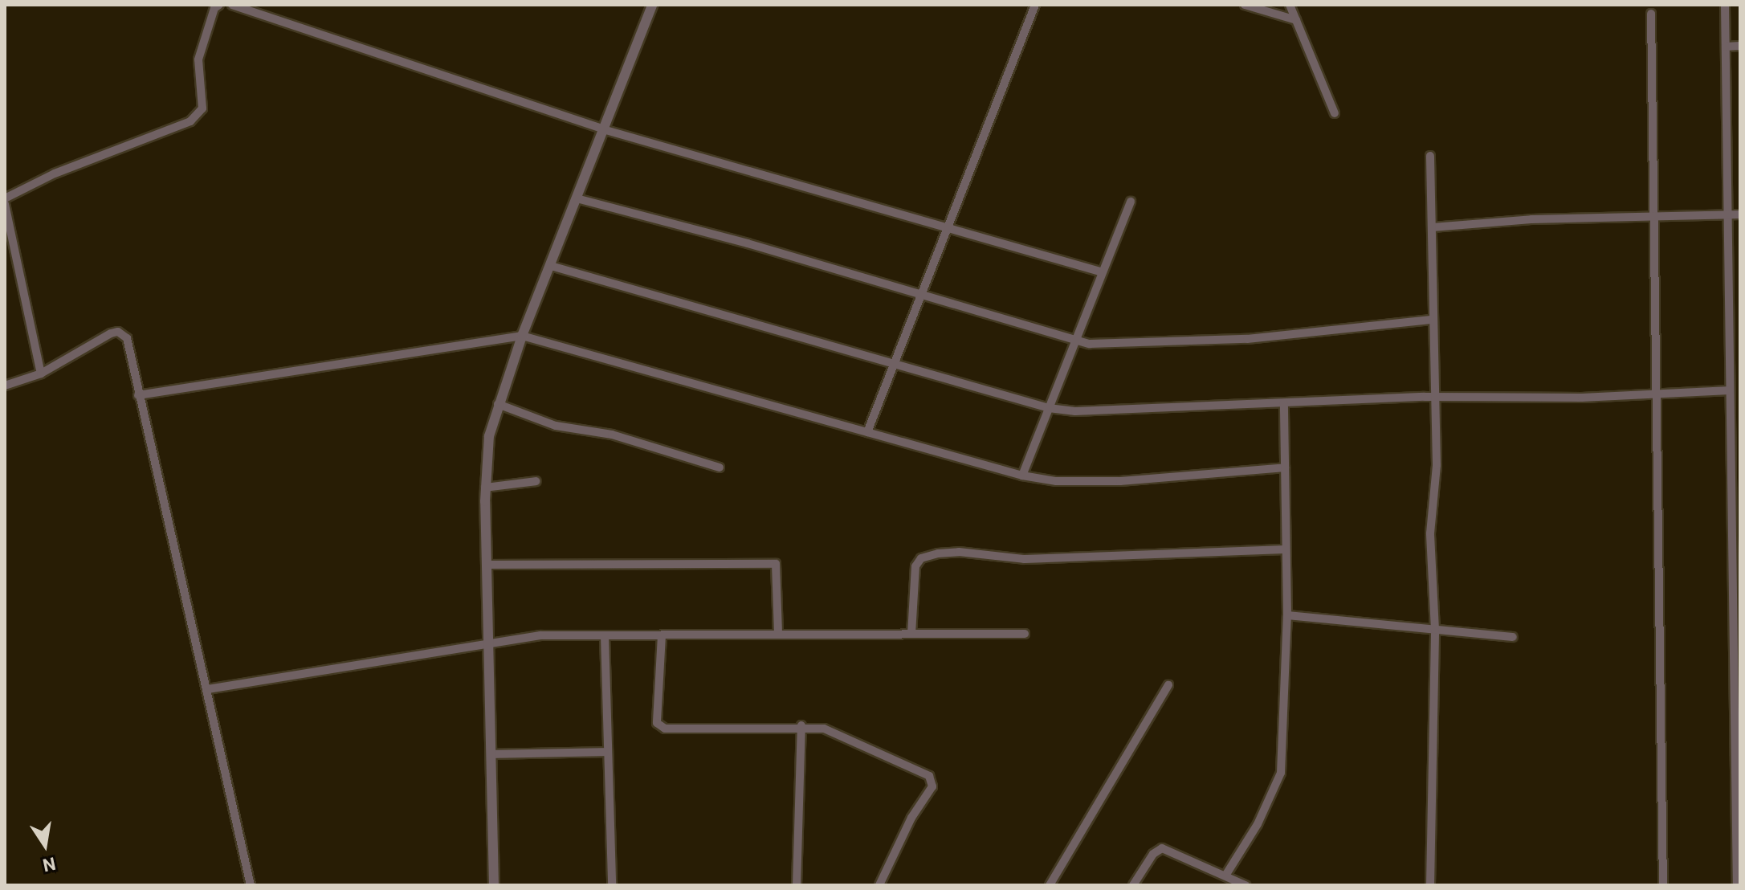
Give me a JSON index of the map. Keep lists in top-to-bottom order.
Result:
{
  "north": "bottom"
}
